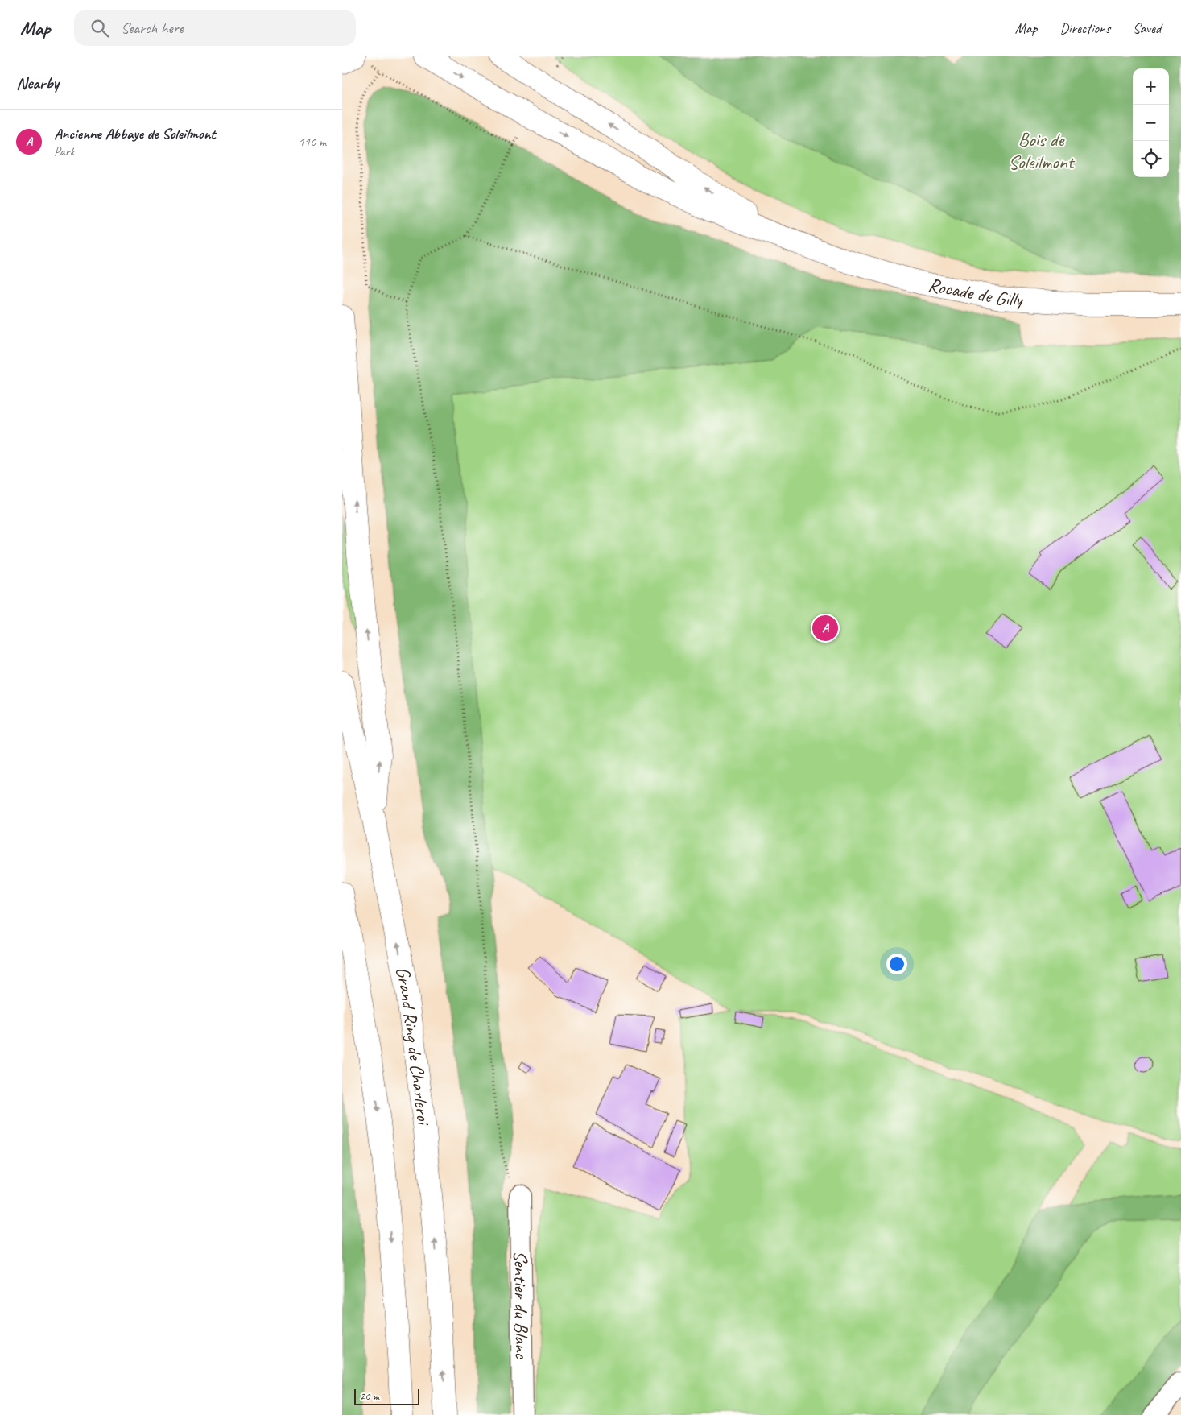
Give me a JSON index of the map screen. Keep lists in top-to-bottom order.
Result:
{
  "streets": {
    "main road": ["Rocade de Gilly", "Grand Ring de Charleroi"],
    "street": ["Sentier du Blanc"]
  },
  "parks": ["Bois de Soleilmont"],
  "scale_bar": "20 m",
  "page": {
    "header": "Map",
    "search": "Search here",
    "nav": ["Map", "Directions", "Saved"],
    "heading": "Nearby",
    "map_buttons": ["+", "−"],
    "list": [
      {
        "mark": "A",
        "name": "Ancienne Abbaye de Soleilmont",
        "note": "Park",
        "value": "110 m"
      }
    ],
    "pins": "A",
    "scale": "20 m"
  }
}
